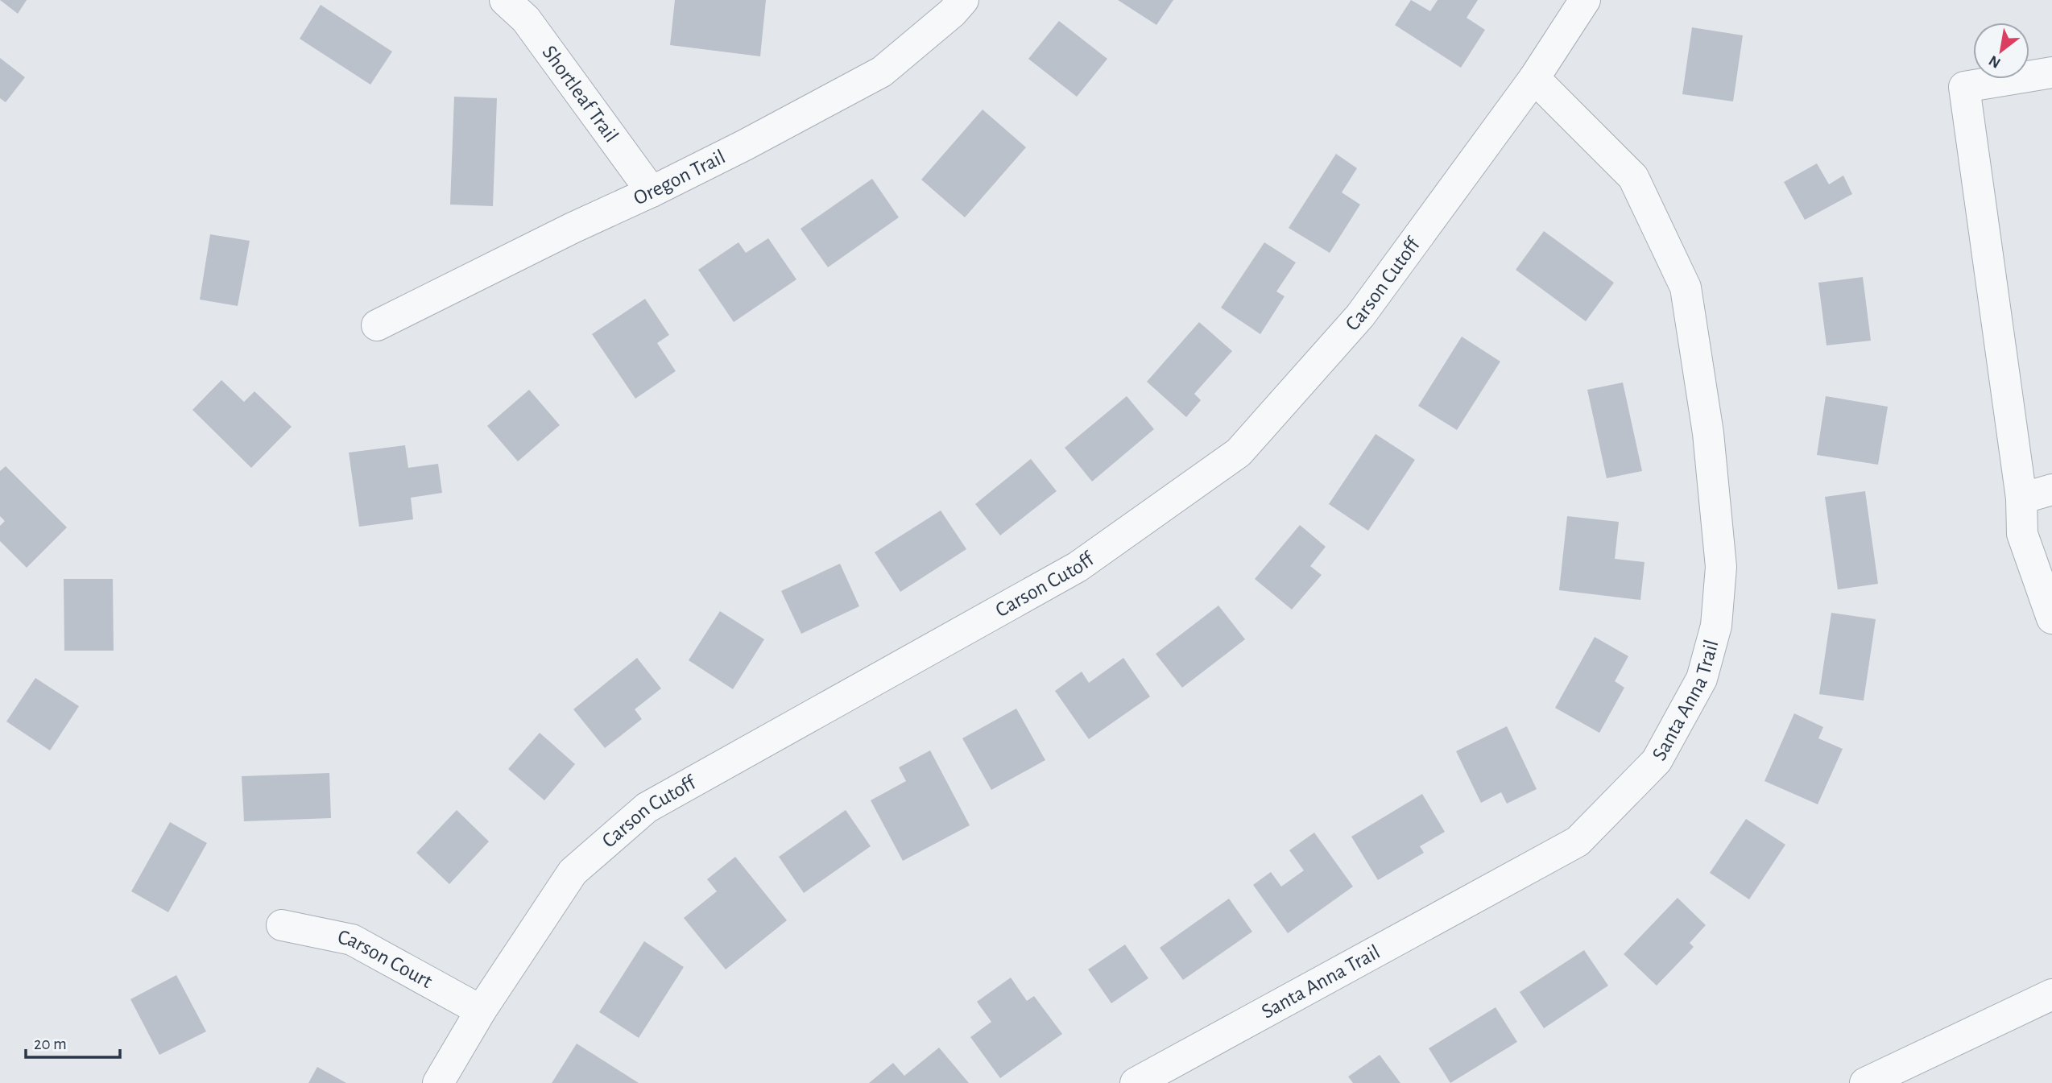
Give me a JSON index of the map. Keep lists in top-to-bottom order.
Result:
{
  "streets": {
    "street": [
      "Shortleaf Trail",
      "Oregon Trail",
      "Carson Cutoff",
      "Santa Anna Trail",
      "Carson Court"
    ]
  },
  "crossings": [
    ["Shortleaf Trail", "Oregon Trail"],
    ["Carson Cutoff", "Santa Anna Trail"],
    ["Carson Cutoff", "Carson Court"]
  ],
  "scale_bar": "20 m",
  "north": "bottom left"
}
